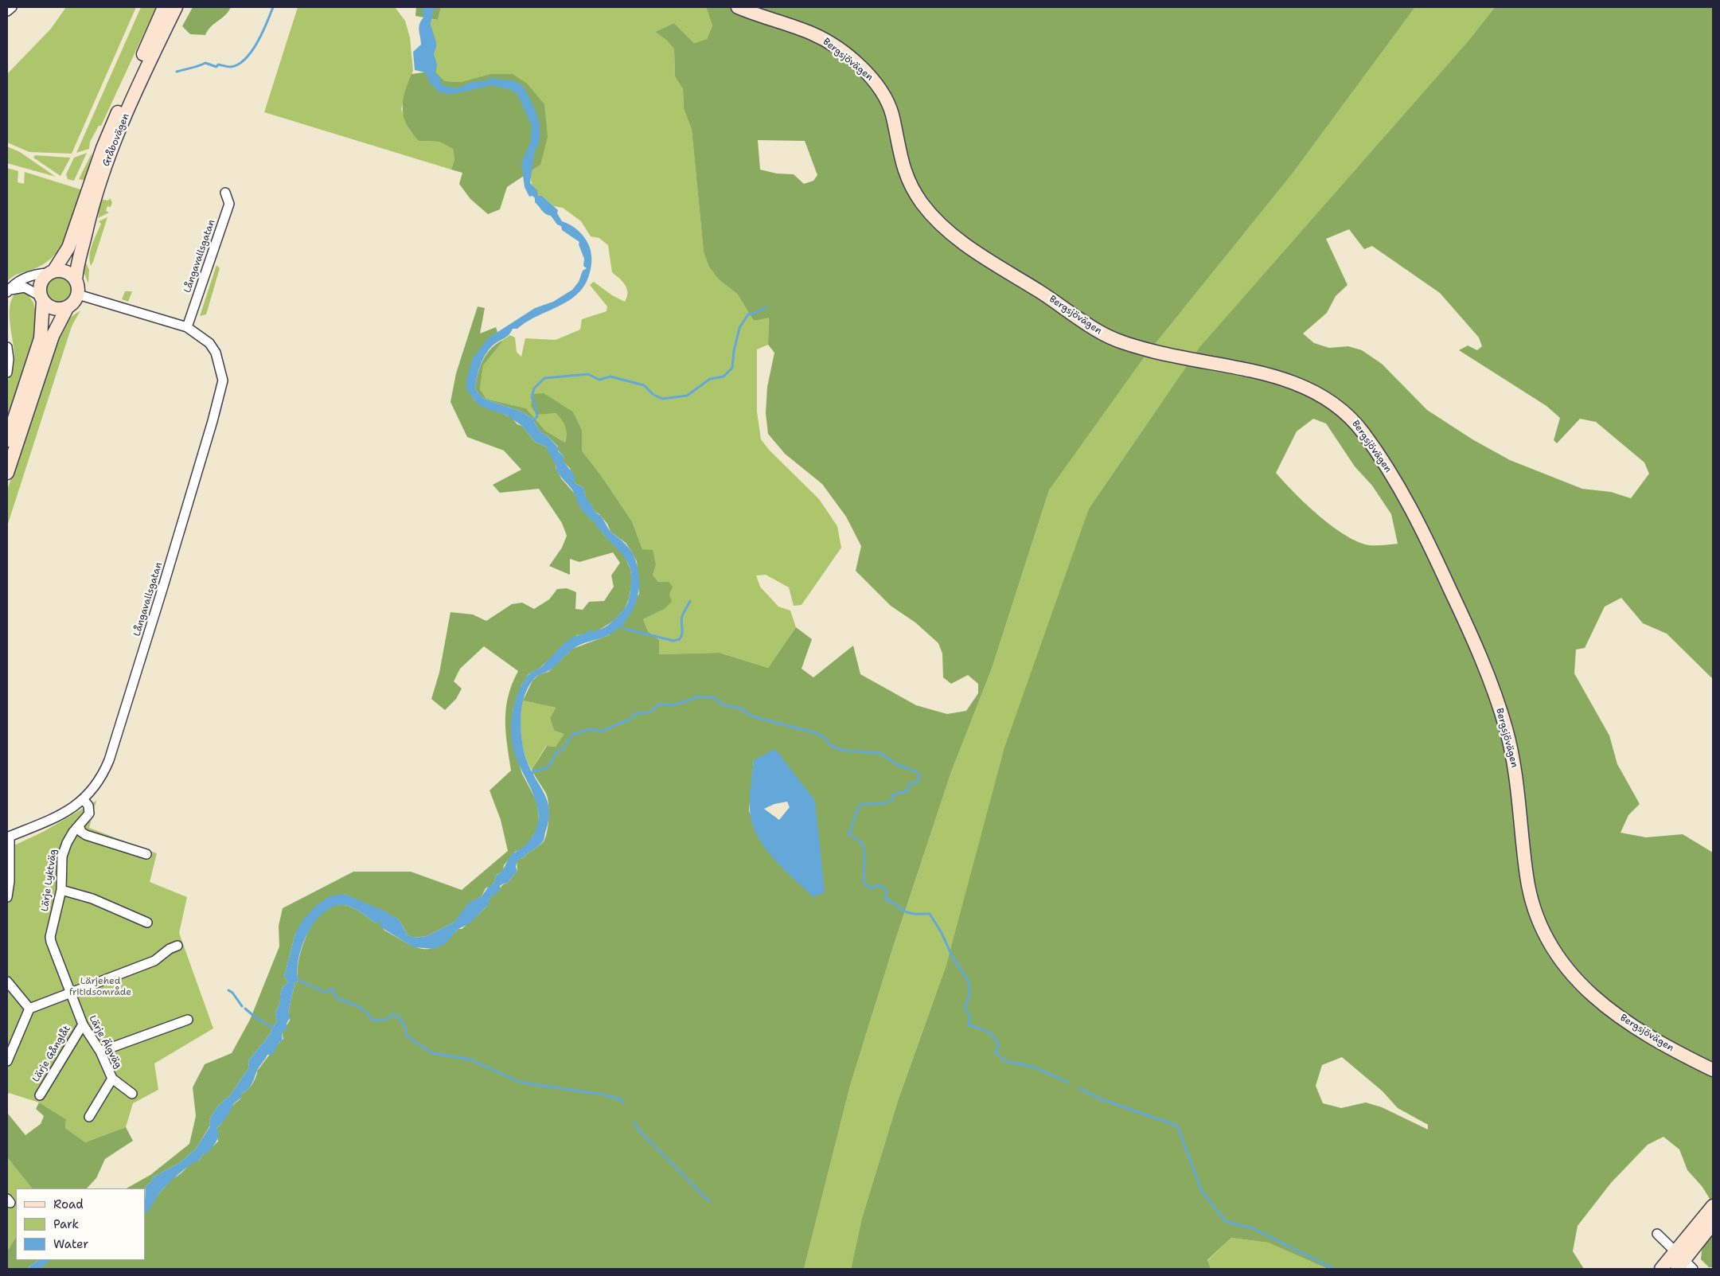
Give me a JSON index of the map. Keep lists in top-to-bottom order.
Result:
{
  "streets": {
    "main road": ["Bergsjövägen", "Gråbovägen"],
    "street": [
      "Långavallsgatan",
      "Lärje Lyktväg",
      "Lärje Älgväg",
      "Lärje Gånglåt"
    ]
  },
  "crossings": [
    ["Gråbovägen", "Långavallsgatan"],
    ["Långavallsgatan", "Lärje Lyktväg"],
    ["Lärje Lyktväg", "Lärje Älgväg"],
    ["Lärje Älgväg", "Lärje Gånglåt"]
  ],
  "parks": ["Lärjehed fritidsområde"],
  "legend": ["Road", "Park", "Water"]
}
